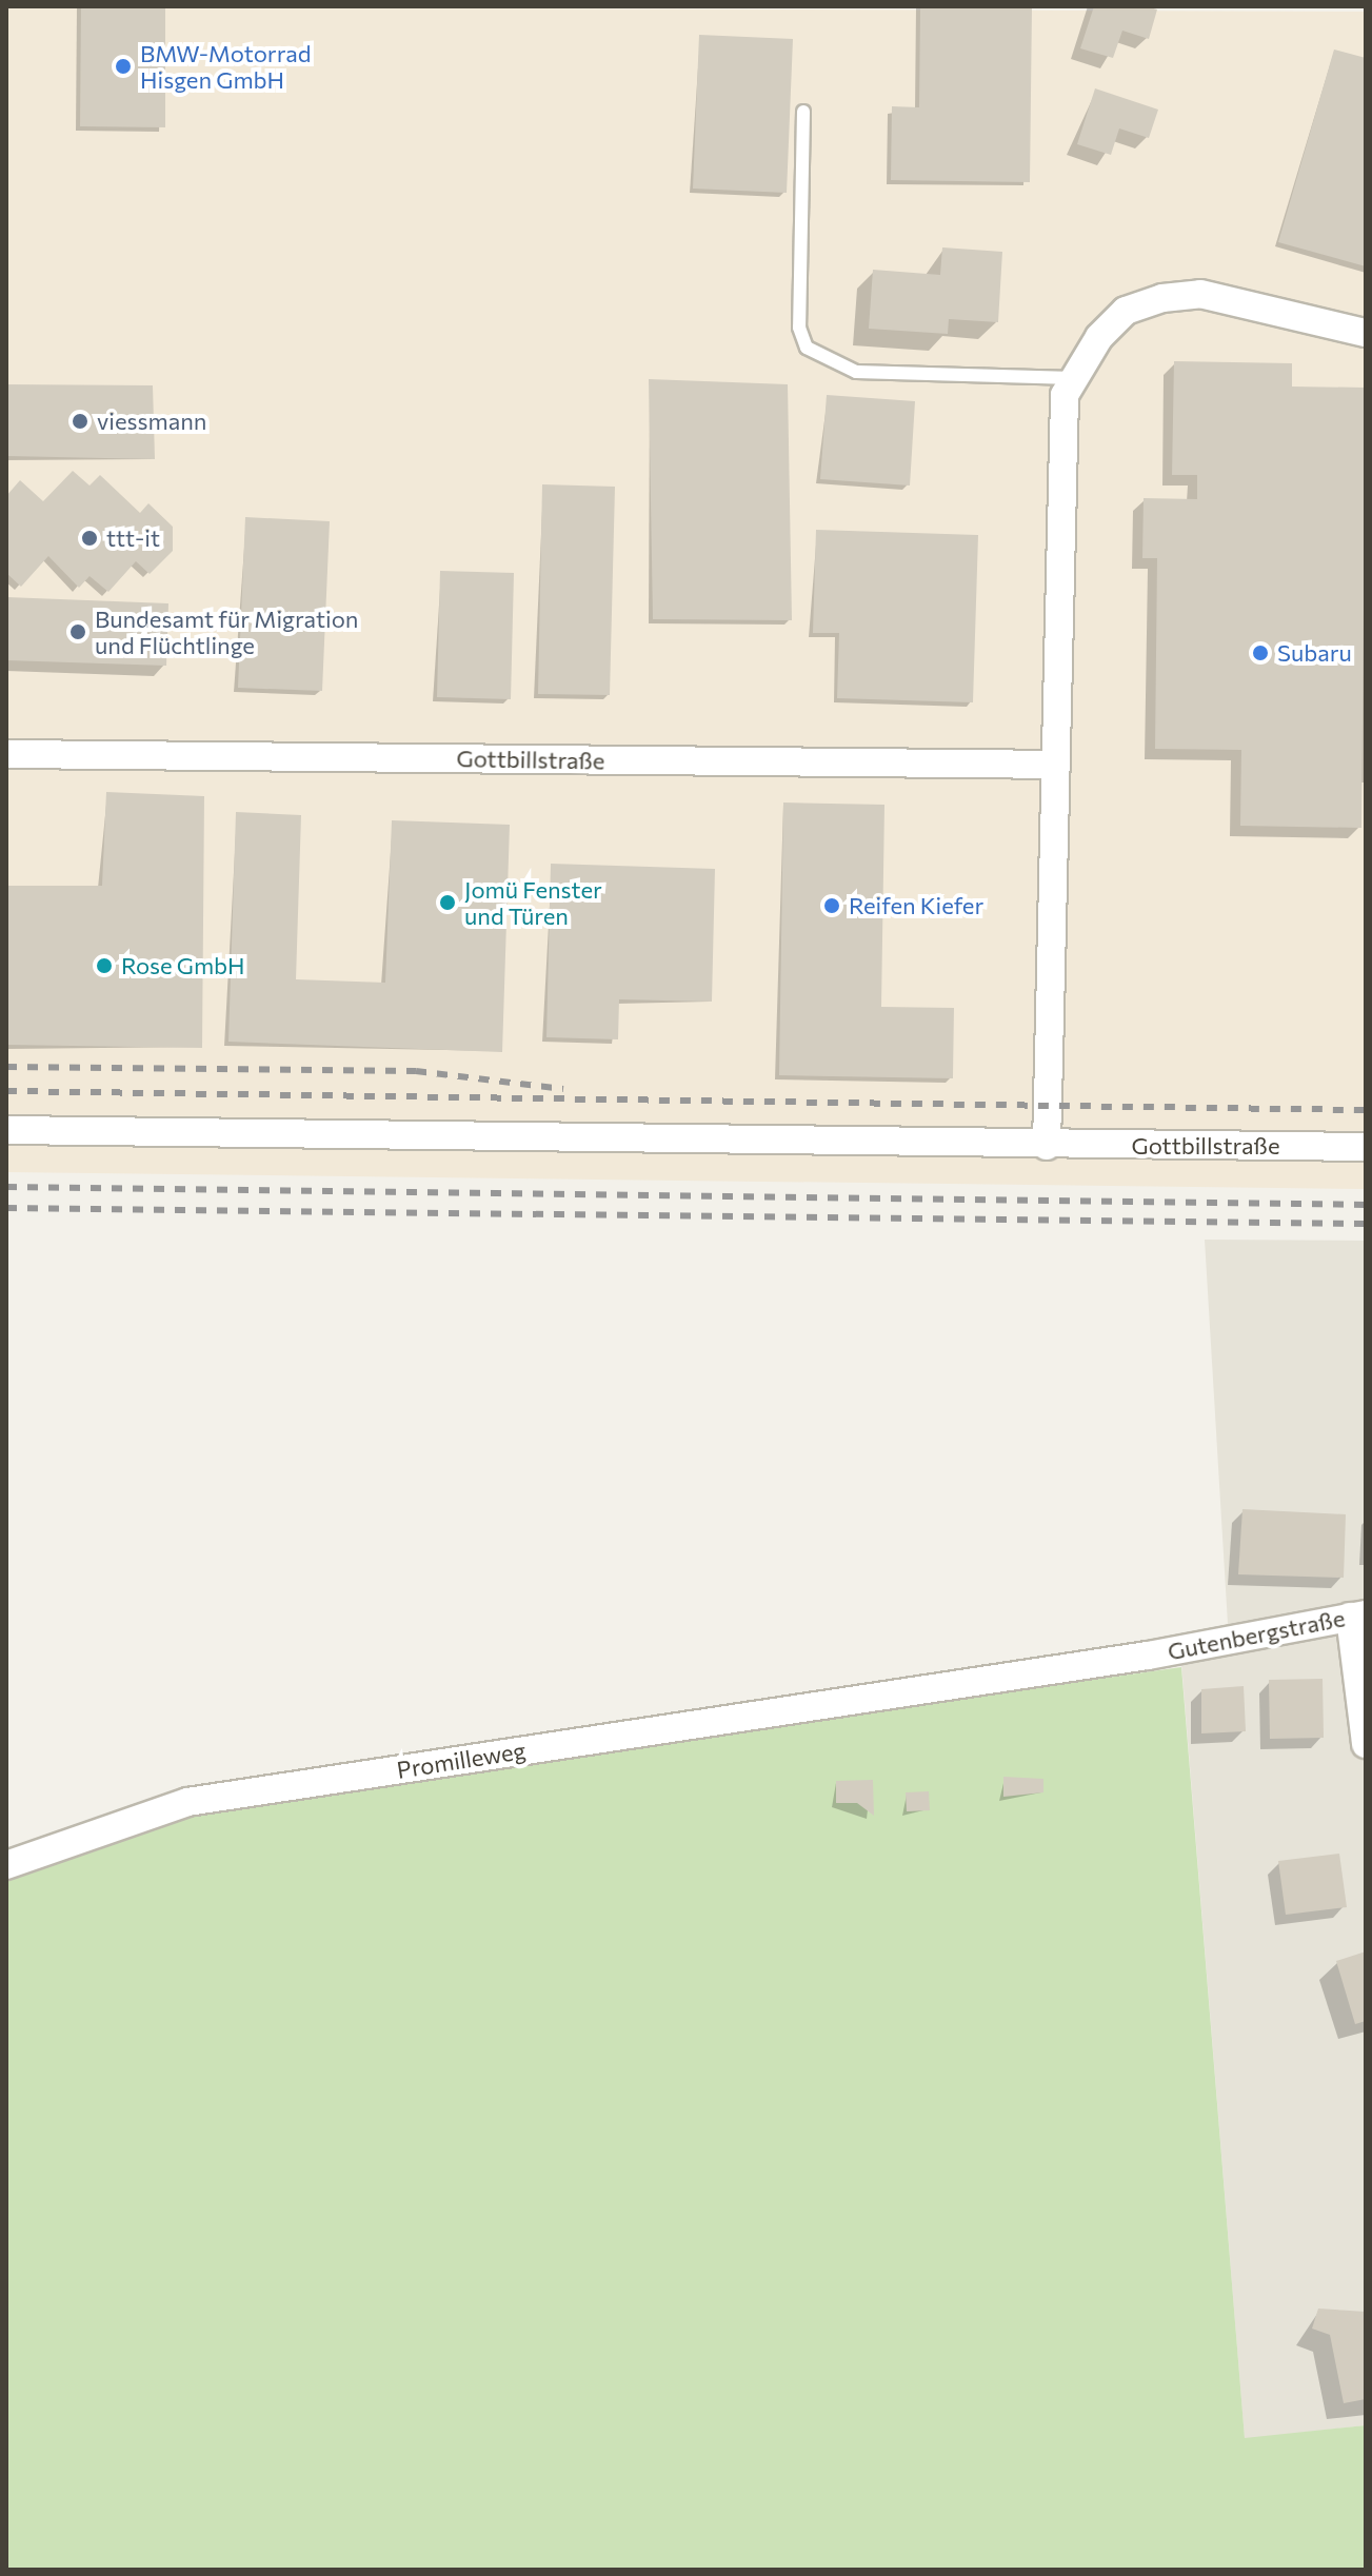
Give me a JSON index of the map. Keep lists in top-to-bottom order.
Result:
{
  "streets": {
    "street": ["Gottbillstraße", "Gutenbergstraße", "Promilleweg"]
  },
  "crossings": [
    ["Gutenbergstraße", "Promilleweg"]
  ],
  "places": [
    "BMW-Motorrad Hisgen GmbH",
    "viessmann",
    "ttt-it",
    "Bundesamt für Migration und Flüchtlinge",
    "Subaru",
    "Jomü Fenster und Türen",
    "Reifen Kiefer",
    "Rose GmbH"
  ]
}
